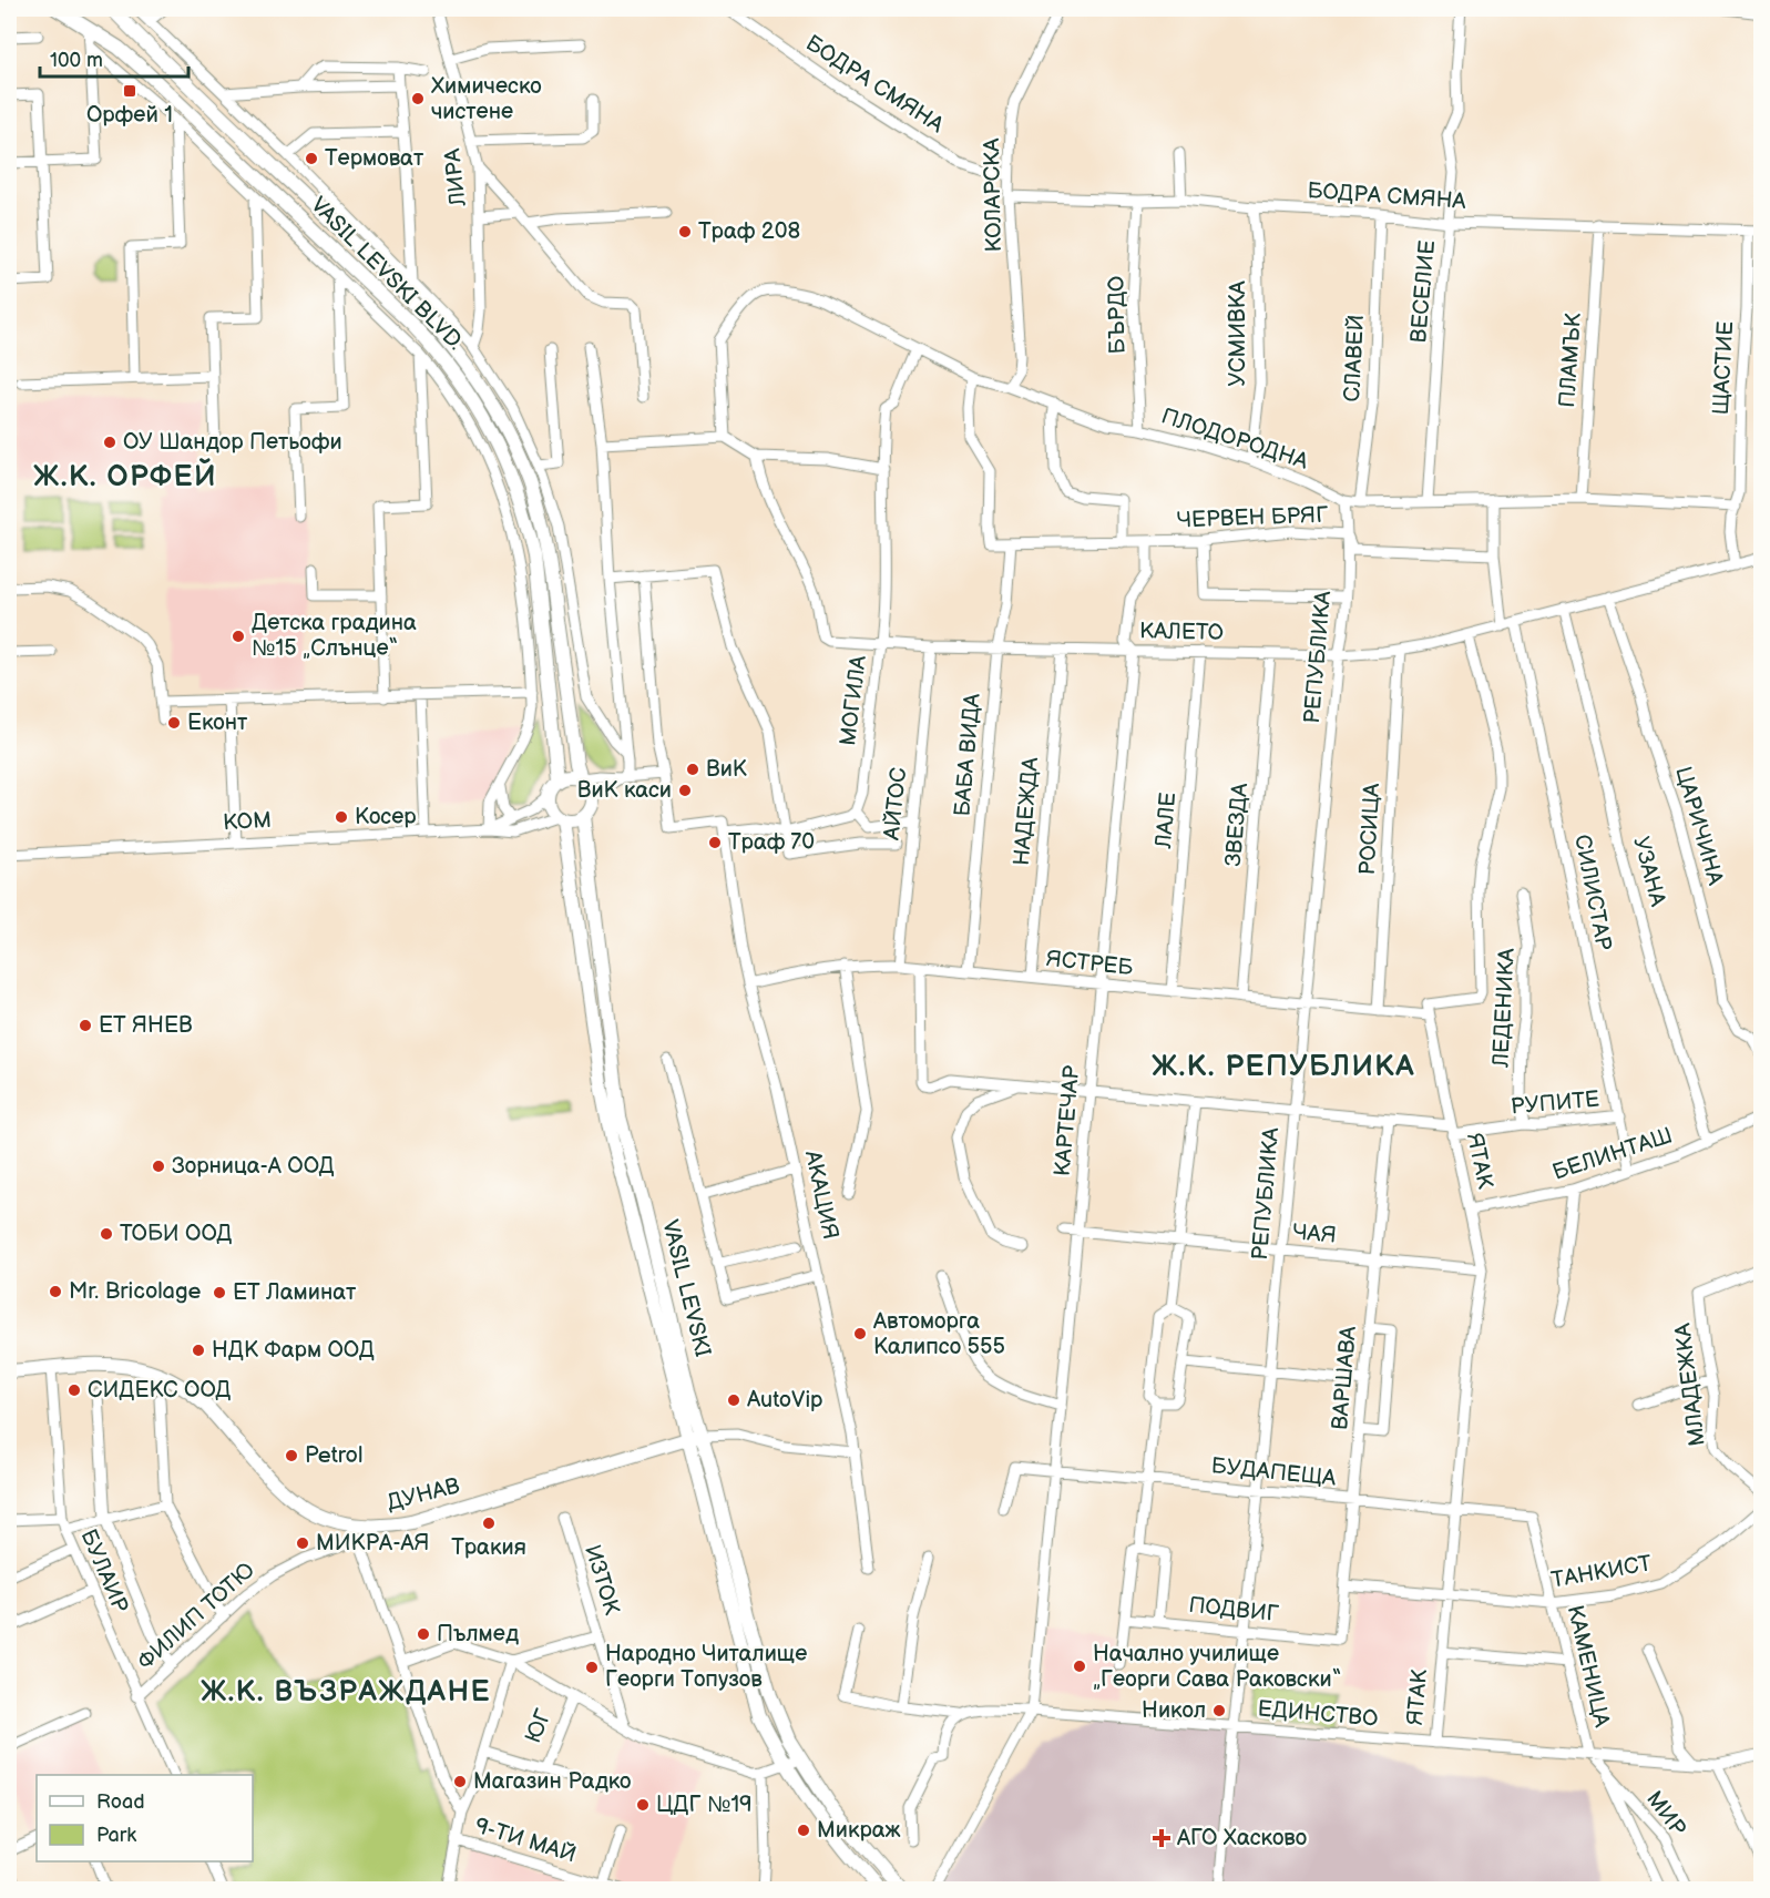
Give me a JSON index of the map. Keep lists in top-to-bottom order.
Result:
{
  "streets": {
    "main road": ["VASIL LEVSKI BLVD.", "VASIL LEVSKI", "ДУНАВ"],
    "street": [
      "БОДРА СМЯНА",
      "ЛИРА",
      "КОЛАРСКА",
      "ВЕСЕЛИЕ",
      "БЪРДО",
      "УСМИВКА",
      "СЛАВЕЙ",
      "ПЛАМЪК",
      "ЩАСТИЕ",
      "ПЛОДОРОДНА",
      "ЧЕРВЕН БРЯГ",
      "КАЛЕТО",
      "РЕПУБЛИКА",
      "МОГИЛА",
      "БАБА ВИДА",
      "АЙТОС",
      "НАДЕЖДА",
      "ЛАЛЕ",
      "КОМ",
      "ЗВЕЗДА",
      "ЦАРИЧИНА",
      "РОСИЦА",
      "УЗАНА",
      "СИЛИСТАР",
      "ЯСТРЕБ",
      "ЛЕДЕНИКА",
      "РУПИТЕ",
      "КАРТЕЧАР",
      "БЕЛИНТАШ",
      "ЯТАК",
      "АКАЦИЯ",
      "ЧАЯ",
      "ВАРШАВА",
      "МЛАДЕЖКА",
      "БУДАПЕЩА",
      "БУЛАИР",
      "ТАНКИСТ",
      "ИЗТОК",
      "ПОДВИГ",
      "ФИЛИП ТОТЮ",
      "КАМЕНИЦА",
      "ЕДИНСТВО",
      "ЮГ",
      "МИР",
      "9-ТИ МАЙ"
    ]
  },
  "crossings": [
    ["БОДРА СМЯНА", "КОЛАРСКА"],
    ["БОДРА СМЯНА", "ВЕСЕЛИЕ"],
    ["БОДРА СМЯНА", "БЪРДО"],
    ["БОДРА СМЯНА", "УСМИВКА"],
    ["БОДРА СМЯНА", "СЛАВЕЙ"],
    ["БОДРА СМЯНА", "ПЛАМЪК"],
    ["БОДРА СМЯНА", "ЩАСТИЕ"],
    ["КОЛАРСКА", "ПЛОДОРОДНА"],
    ["VASIL LEVSKI BLVD.", "КОМ"],
    ["VASIL LEVSKI BLVD.", "VASIL LEVSKI"],
    ["ВЕСЕЛИЕ", "ПЛОДОРОДНА"],
    ["БЪРДО", "ПЛОДОРОДНА"],
    ["УСМИВКА", "ПЛОДОРОДНА"],
    ["СЛАВЕЙ", "ПЛОДОРОДНА"],
    ["ПЛАМЪК", "ПЛОДОРОДНА"],
    ["ЩАСТИЕ", "ПЛОДОРОДНА"],
    ["ЩАСТИЕ", "КАЛЕТО"],
    ["ПЛОДОРОДНА", "РЕПУБЛИКА"],
    ["ПЛОДОРОДНА", "МОГИЛА"],
    ["ЧЕРВЕН БРЯГ", "РЕПУБЛИКА"],
    ["ЧЕРВЕН БРЯГ", "БАБА ВИДА"],
    ["ЧЕРВЕН БРЯГ", "КАРТЕЧАР"],
    ["КАЛЕТО", "РЕПУБЛИКА"],
    ["КАЛЕТО", "МОГИЛА"],
    ["КАЛЕТО", "БАБА ВИДА"],
    ["КАЛЕТО", "АЙТОС"],
    ["КАЛЕТО", "НАДЕЖДА"],
    ["КАЛЕТО", "ЛАЛЕ"],
    ["КАЛЕТО", "ЗВЕЗДА"],
    ["КАЛЕТО", "ЦАРИЧИНА"],
    ["КАЛЕТО", "РОСИЦА"],
    ["КАЛЕТО", "УЗАНА"],
    ["КАЛЕТО", "СИЛИСТАР"],
    ["КАЛЕТО", "КАРТЕЧАР"],
    ["РЕПУБЛИКА", "ЯСТРЕБ"],
    ["РЕПУБЛИКА", "РУПИТЕ"],
    ["РЕПУБЛИКА", "ЧАЯ"],
    ["РЕПУБЛИКА", "БУДАПЕЩА"],
    ["РЕПУБЛИКА", "ПОДВИГ"],
    ["РЕПУБЛИКА", "ЕДИНСТВО"],
    ["БАБА ВИДА", "ЯСТРЕБ"],
    ["АЙТОС", "ЯСТРЕБ"],
    ["НАДЕЖДА", "ЯСТРЕБ"],
    ["ЛАЛЕ", "ЯСТРЕБ"],
    ["КОМ", "VASIL LEVSKI"],
    ["ЗВЕЗДА", "ЯСТРЕБ"],
    ["РОСИЦА", "ЯСТРЕБ"],
    ["УЗАНА", "БЕЛИНТАШ"],
    ["СИЛИСТАР", "РУПИТЕ"],
    ["СИЛИСТАР", "БЕЛИНТАШ"],
    ["ЯСТРЕБ", "РУПИТЕ"],
    ["ЯСТРЕБ", "КАРТЕЧАР"],
    ["ЯСТРЕБ", "ЯТАК"],
    ["ЯСТРЕБ", "АКАЦИЯ"],
    ["ЛЕДЕНИКА", "РУПИТЕ"],
    ["РУПИТЕ", "КАРТЕЧАР"],
    ["РУПИТЕ", "ЯТАК"],
    ["РУПИТЕ", "ВАРШАВА"],
    ["КАРТЕЧАР", "ЧАЯ"],
    ["КАРТЕЧАР", "БУДАПЕЩА"],
    ["КАРТЕЧАР", "ЕДИНСТВО"],
    ["БЕЛИНТАШ", "ЯТАК"],
    ["ЯТАК", "ЧАЯ"],
    ["ЯТАК", "БУДАПЕЩА"],
    ["ЯТАК", "ТАНКИСТ"],
    ["ЯТАК", "ЕДИНСТВО"],
    ["АКАЦИЯ", "ДУНАВ"],
    ["ЧАЯ", "ВАРШАВА"],
    ["VASIL LEVSKI", "ДУНАВ"],
    ["ВАРШАВА", "БУДАПЕЩА"],
    ["ВАРШАВА", "ТАНКИСТ"],
    ["ВАРШАВА", "ПОДВИГ"],
    ["БУДАПЕЩА", "КАМЕНИЦА"],
    ["ДУНАВ", "БУЛАИР"],
    ["БУЛАИР", "ФИЛИП ТОТЮ"],
    ["ТАНКИСТ", "КАМЕНИЦА"],
    ["КАМЕНИЦА", "ЕДИНСТВО"],
    ["КАМЕНИЦА", "МИР"],
    ["ЕДИНСТВО", "МИР"]
  ],
  "districts": ["Ж.К. ОРФЕЙ", "Ж.К. РЕПУБЛИКА", "Ж.К. ВЪЗРАЖДАНЕ"],
  "places": {
    "transit": ["Орфей 1"],
    "other": [
      "Химическо чистене",
      "Термоват",
      "Траф 208",
      "ОУ Шандор Петьофи",
      "Детска градина №15 „Слънце“",
      "Еконт",
      "ВиК",
      "ВиК каси",
      "Косер",
      "Траф 70",
      "ЕТ ЯНЕВ",
      "Зорница-А ООД",
      "ТОБИ ООД",
      "Mr. Bricolage",
      "ЕТ Ламинат",
      "Автоморга Калипсо 555",
      "НДК Фарм ООД",
      "СИДЕКС ООД",
      "AutoVip",
      "Petrol",
      "Тракия",
      "МИКРА-АЯ",
      "Пълмед",
      "Начално училище „Георги Сава Раковски“",
      "Народно Читалище Георги Топузов",
      "Никол",
      "Магазин Радко",
      "ЦДГ №19",
      "Микраж"
    ],
    "health": ["АГО Хасково"]
  },
  "legend": ["Road", "Park"],
  "scale_bar": "100 m"
}
